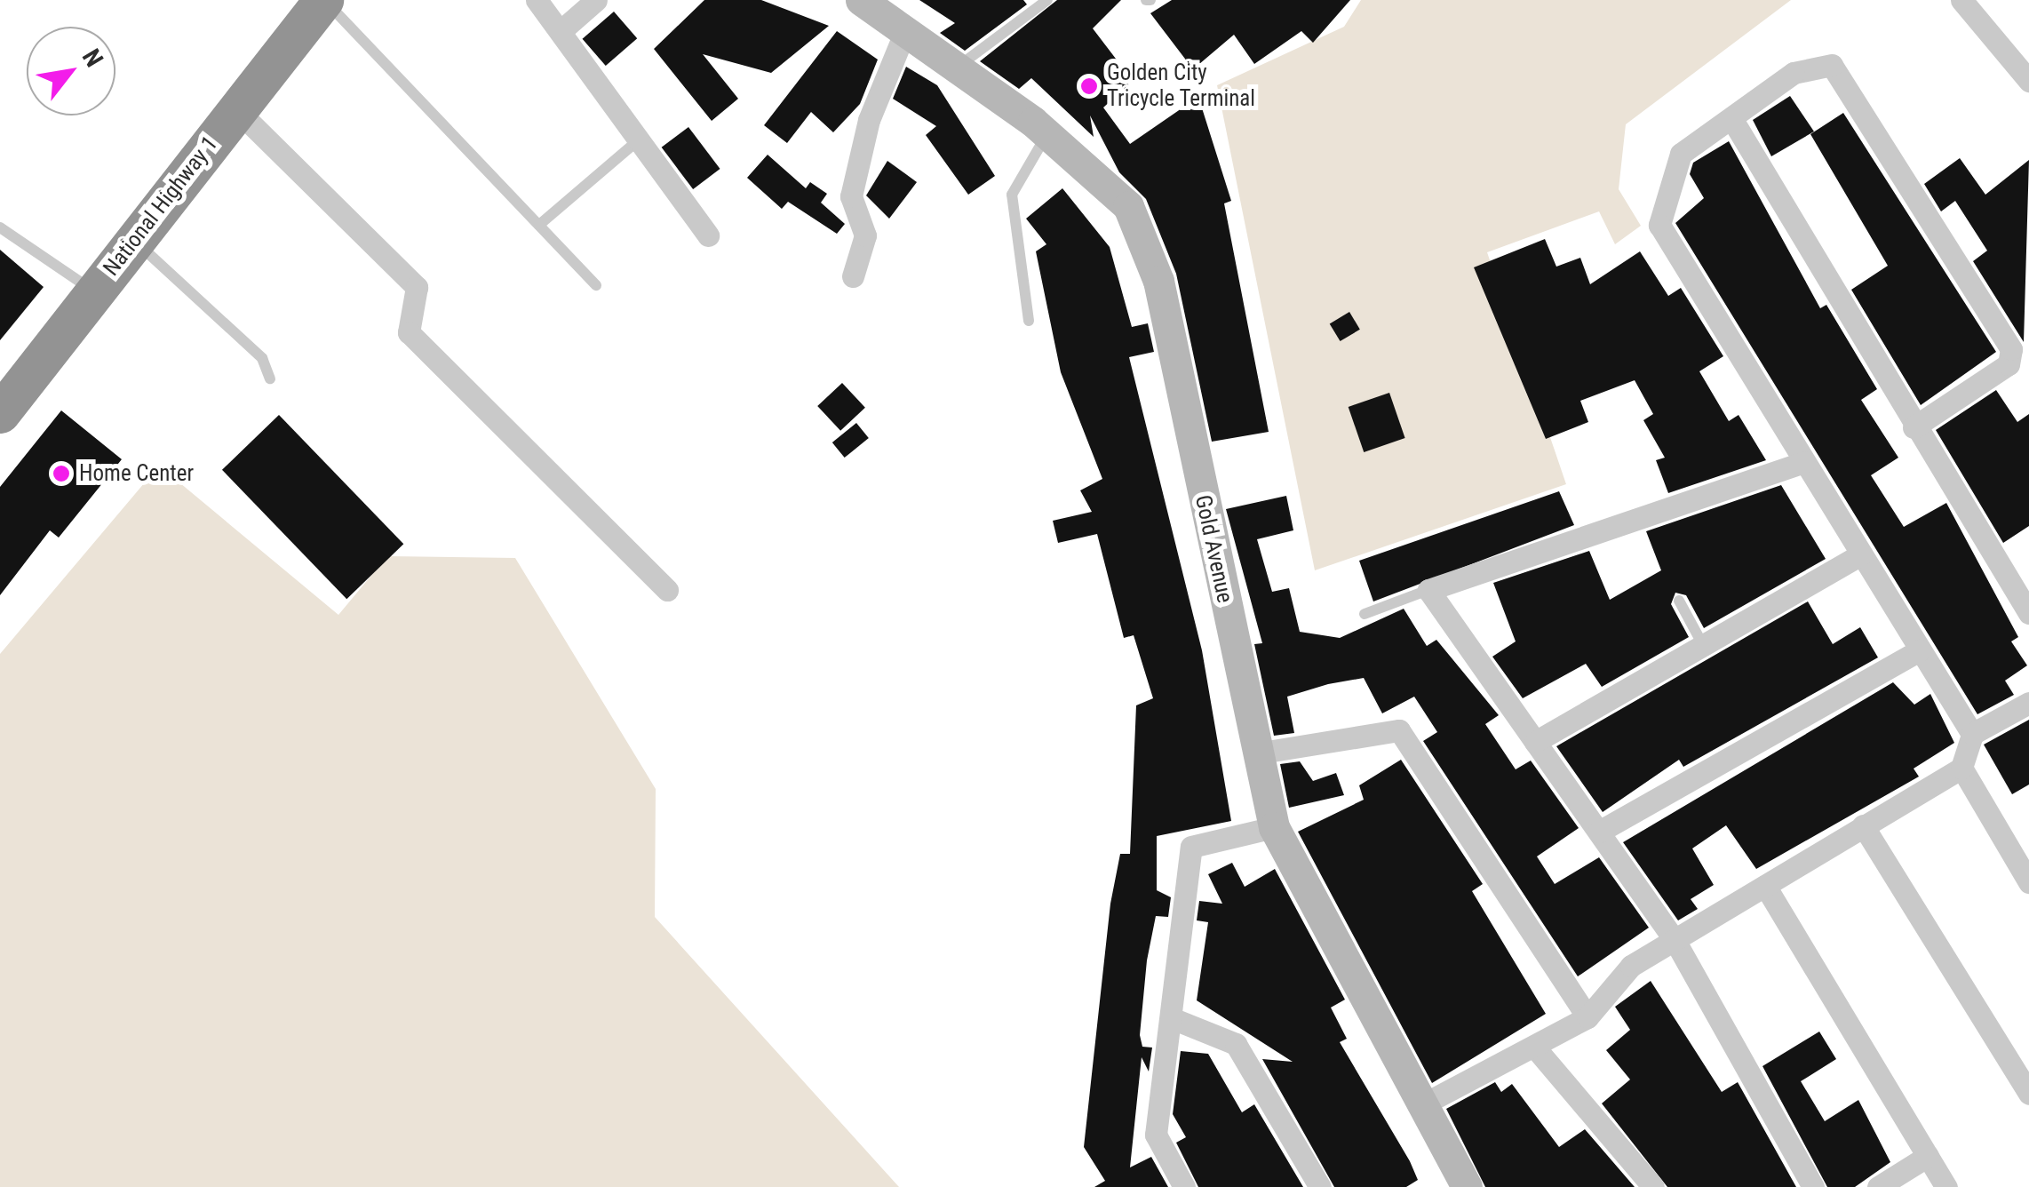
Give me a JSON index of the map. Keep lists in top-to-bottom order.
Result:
{
  "streets": {
    "highway": ["National Highway 1"],
    "street": ["Gold Avenue"]
  },
  "places": ["Golden City Tricycle Terminal", "Home Center"],
  "north": "top right"
}
